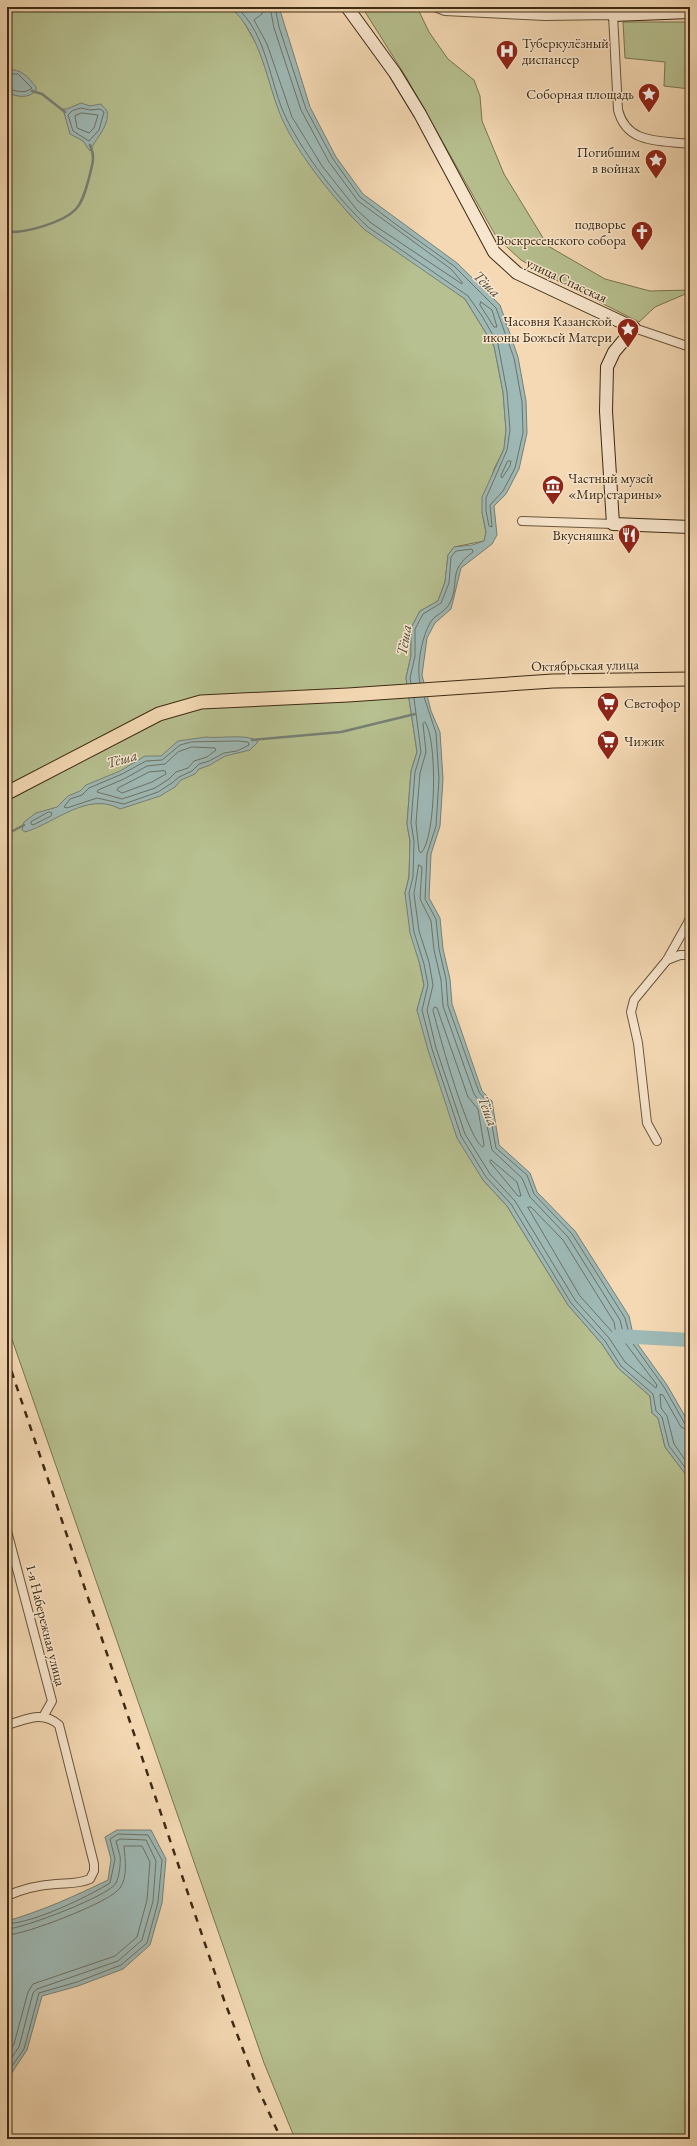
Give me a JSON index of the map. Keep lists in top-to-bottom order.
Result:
{
  "streets": {
    "main road": ["Октябрьская улица"],
    "street": ["улица Спасская", "1-я Набережная улица"]
  },
  "water": ["Тёша"],
  "places": {
    "hospital": ["Туберкулёзный диспансер"],
    "place": ["Соборная площадь", "Погибшим в войнах", "Часовня Казанской иконы Божьей Матери"],
    "church": ["подворье Воскресенского собора"],
    "museum": ["Частный музей «Мир старины»"],
    "restaurant": ["Вкусняшка"],
    "supermarket": ["Светофор", "Чижик"]
  }
}
